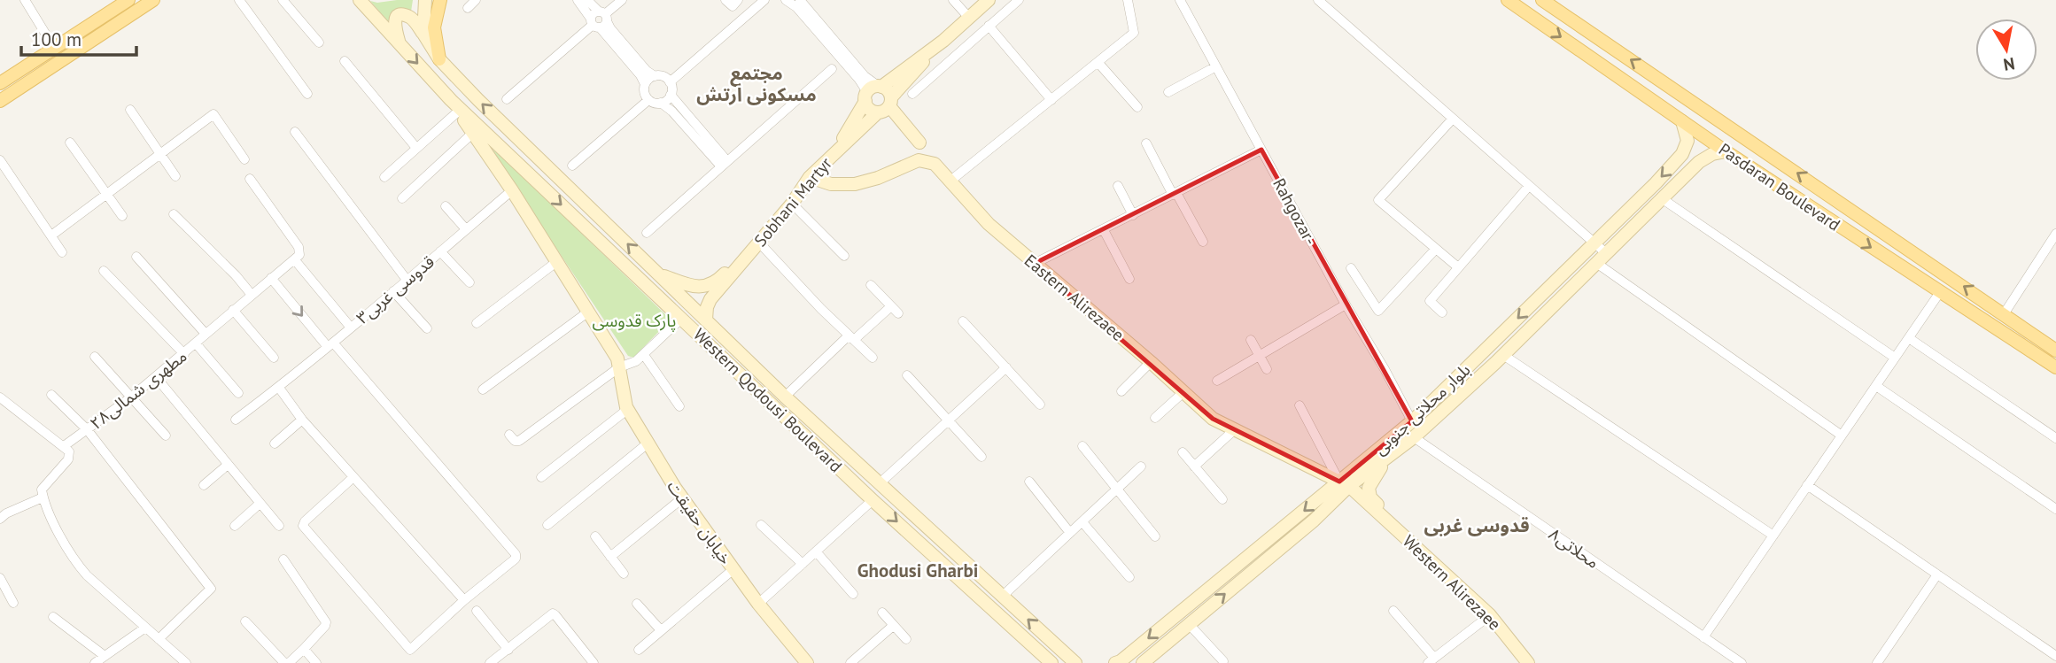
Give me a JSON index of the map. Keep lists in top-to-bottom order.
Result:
{
  "streets": {
    "main road": ["Pasdaran Boulevard"],
    "street": [
      "Sobhani Martyr",
      "Rahgozar-",
      "قدوسی غربی۳",
      "Eastern Alirezaee",
      "مطهرى شمالى۲۸",
      "Western Qodousi Boulevard",
      "بلوار محلاتی جنوبی",
      "خیابان حقیقت",
      "محلاتی۸",
      "Western Alirezaee"
    ]
  },
  "crossings": [
    ["Pasdaran Boulevard", "بلوار محلاتی جنوبی"],
    ["Sobhani Martyr", "Eastern Alirezaee"],
    ["Sobhani Martyr", "Western Qodousi Boulevard"],
    ["Rahgozar-", "بلوار محلاتی جنوبی"],
    ["قدوسی غربی۳", "خیابان حقیقت"],
    ["Eastern Alirezaee", "بلوار محلاتی جنوبی"],
    ["Eastern Alirezaee", "Western Alirezaee"],
    ["Western Qodousi Boulevard", "خیابان حقیقت"],
    ["بلوار محلاتی جنوبی", "محلاتی۸"],
    ["بلوار محلاتی جنوبی", "Western Alirezaee"]
  ],
  "districts": ["مجتمع مسکونی ارتش", "قدوسی غربی", "Ghodusi Gharbi"],
  "parks": ["پارک قدوسی"],
  "scale_bar": "100 m",
  "north": "bottom"
}
